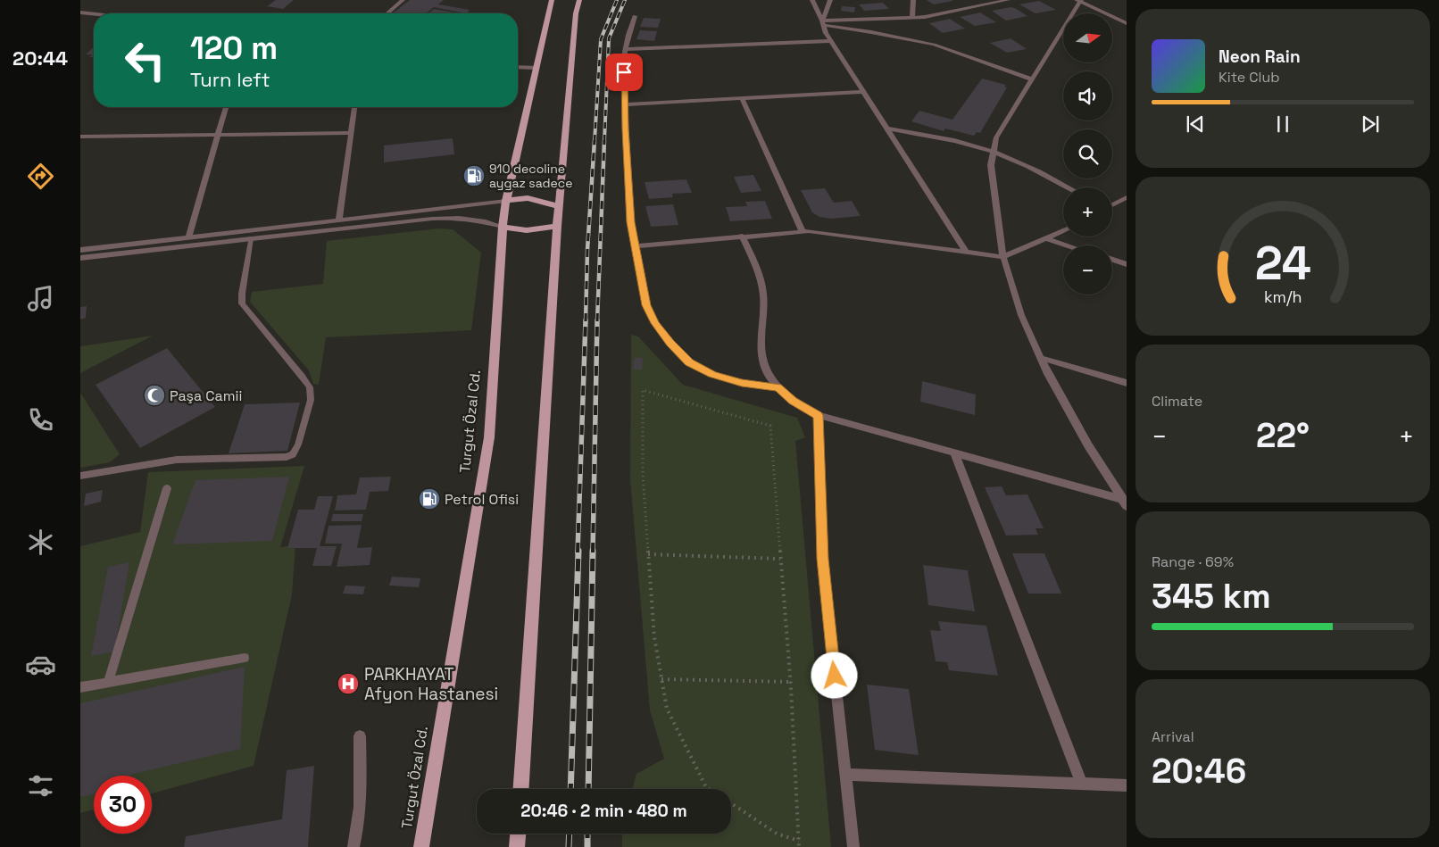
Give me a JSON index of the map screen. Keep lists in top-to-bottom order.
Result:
{
  "streets": {
    "main road": ["Turgut Özal Cd."]
  },
  "places": {
    "fuel station": ["910 decoline aygaz sadece", "Petrol Ofisi"],
    "mosque": ["Paşa Camii"],
    "hospital": ["PARKHAYAT Afyon Hastanesi"]
  },
  "north": "right",
  "page": {
    "tabs": "20:44",
    "map_buttons": ["+", "−"],
    "turn": ["120 m", "Turn left"],
    "song": ["Neon Rain", "Kite Club"],
    "tile": [
      "Climate",
      ["Range · 69%", "345 km"],
      ["Arrival", "20:46"]
    ],
    "heat": ["−", "22°", "+"],
    "limit": "30",
    "trip": "20:46 · 2 min · 480 m",
    "gauge": ["24", "km/h"]
  }
}
